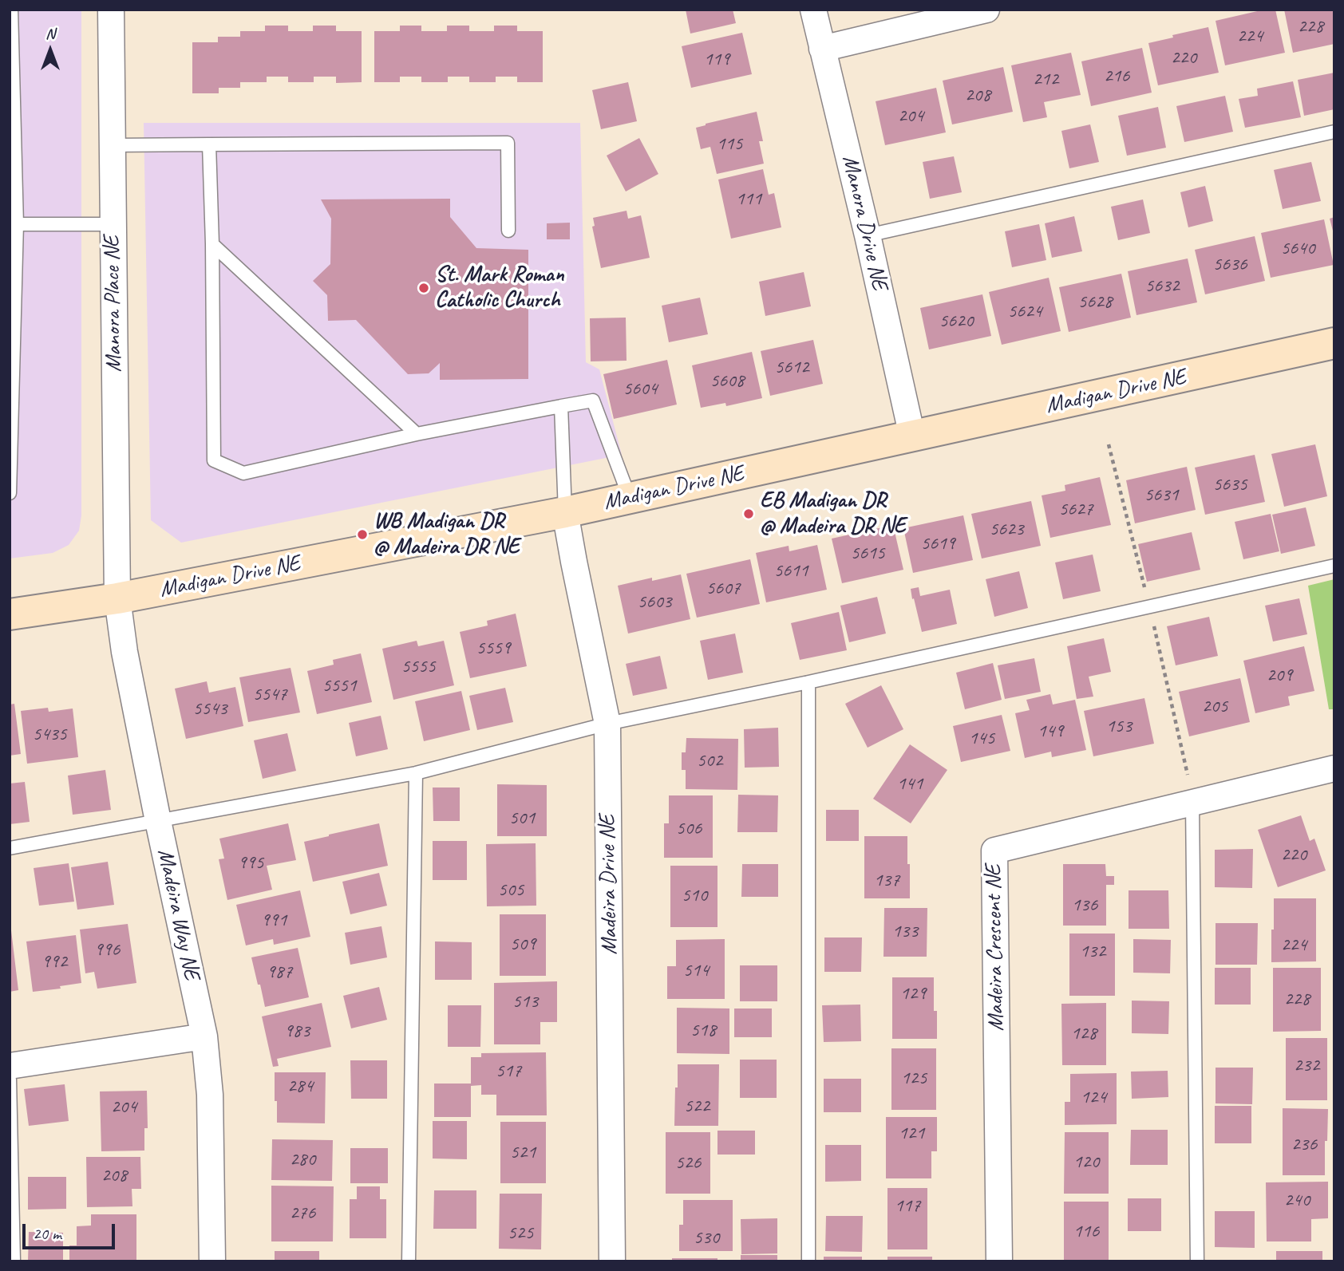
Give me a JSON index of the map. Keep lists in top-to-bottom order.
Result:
{
  "streets": {
    "street": [
      "Manora Drive NE",
      "Manora Place NE",
      "Madigan Drive NE",
      "Madeira Drive NE",
      "Madeira Way NE",
      "Madeira Crescent NE"
    ]
  },
  "crossings": [
    ["Manora Drive NE", "Madigan Drive NE"],
    ["Manora Place NE", "Madigan Drive NE"],
    ["Manora Place NE", "Madeira Way NE"],
    ["Madigan Drive NE", "Madeira Drive NE"],
    ["Madigan Drive NE", "Madeira Way NE"]
  ],
  "places": ["St. Mark Roman Catholic Church", "EB Madigan DR @ Madeira DR NE", "WB Madigan DR @ Madeira DR NE"],
  "house_numbers": [
    "228",
    "224",
    "220",
    "119",
    "216",
    "212",
    "208",
    "204",
    "115",
    "111",
    "5640",
    "5636",
    "5632",
    "5628",
    "5624",
    "5620",
    "5612",
    "5608",
    "5604",
    "5635",
    "5631",
    "5627",
    "5623",
    "5619",
    "5615",
    "5611",
    "5607",
    "5603",
    "5559",
    "5555",
    "209",
    "5551",
    "5547",
    "205",
    "5543",
    "153",
    "149",
    "5435",
    "145",
    "502",
    "141",
    "501",
    "506",
    "220",
    "995",
    "137",
    "505",
    "510",
    "136",
    "991",
    "133",
    "509",
    "224",
    "996",
    "132",
    "992",
    "514",
    "987",
    "129",
    "228",
    "513",
    "518",
    "983",
    "128",
    "232",
    "517",
    "125",
    "284",
    "124",
    "522",
    "204",
    "121",
    "236",
    "521",
    "280",
    "120",
    "526",
    "208",
    "240",
    "117",
    "276",
    "116",
    "525",
    "530"
  ],
  "scale_bar": "20 m",
  "north": "top"
}
